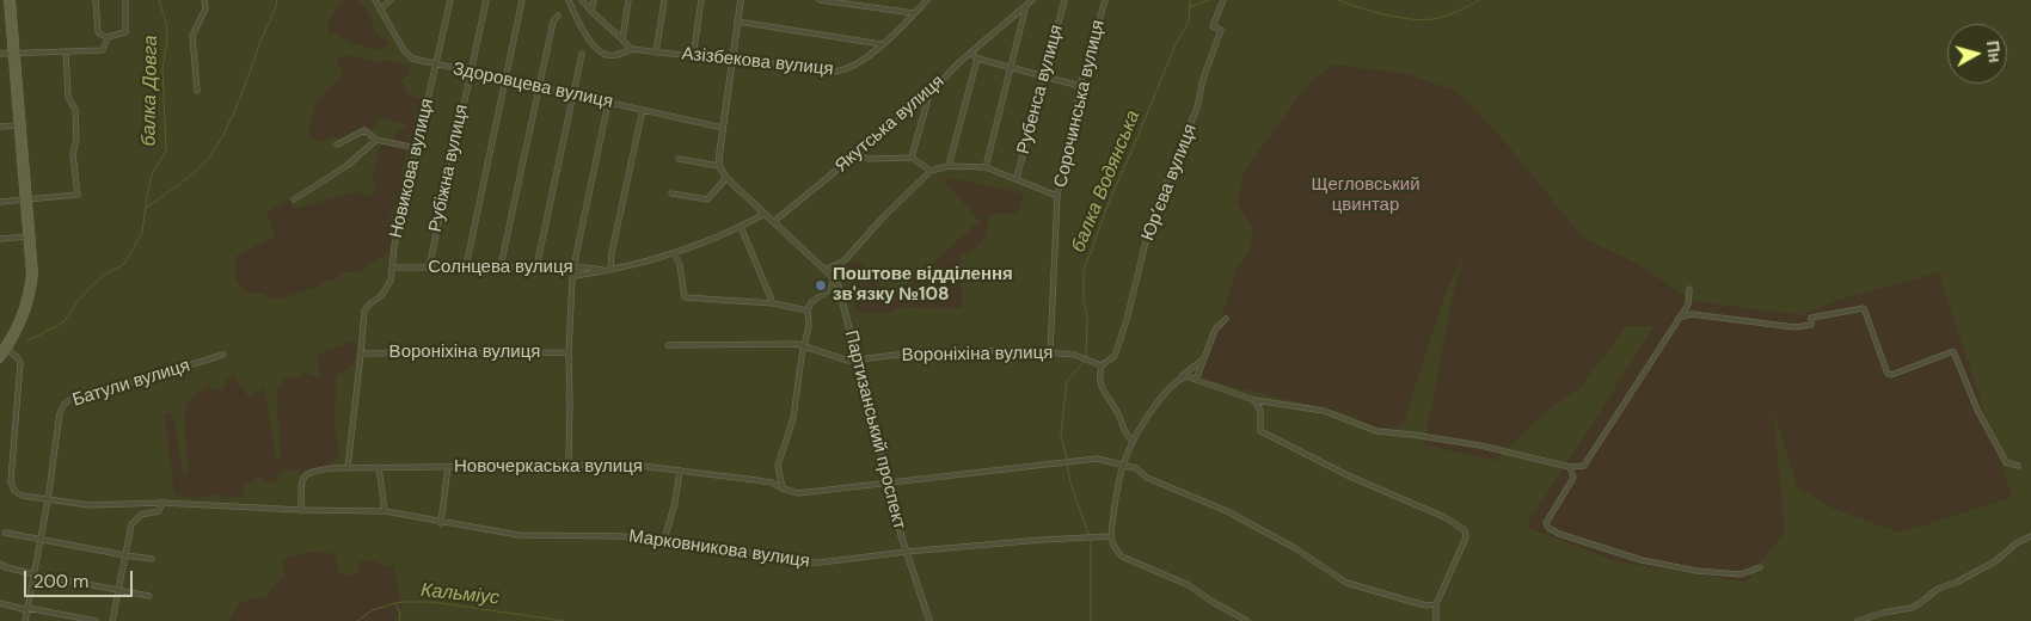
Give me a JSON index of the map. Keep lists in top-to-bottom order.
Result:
{
  "streets": {
    "street": [
      "Азізбекова вулиця",
      "Здоровцева вулиця",
      "Рубенса вулиця",
      "Сорочинська вулиця",
      "Якутська вулиця",
      "Новикова вулиця",
      "Рубіжна вулиця",
      "Юр’єва вулиця",
      "Солнцева вулиця",
      "Вороніхіна вулиця",
      "Батули вулиця",
      "Партизанський проспект",
      "Новочеркаська вулиця",
      "Марковникова вулиця"
    ]
  },
  "crossings": [
    ["Здоровцева вулиця", "Новикова вулиця"],
    ["Здоровцева вулиця", "Рубіжна вулиця"],
    ["Сорочинська вулиця", "Вороніхіна вулиця"],
    ["Якутська вулиця", "Партизанський проспект"],
    ["Новикова вулиця", "Солнцева вулиця"],
    ["Новикова вулиця", "Вороніхіна вулиця"],
    ["Новикова вулиця", "Новочеркаська вулиця"],
    ["Рубіжна вулиця", "Солнцева вулиця"],
    ["Юр’єва вулиця", "Вороніхіна вулиця"],
    ["Солнцева вулиця", "Партизанський проспект"],
    ["Вороніхіна вулиця", "Партизанський проспект"],
    ["Батули вулиця", "Марковникова вулиця"],
    ["Партизанський проспект", "Новочеркаська вулиця"],
    ["Партизанський проспект", "Марковникова вулиця"],
    ["Новочеркаська вулиця", "Марковникова вулиця"]
  ],
  "water": ["балка Довга", "балка Водянська", "Кальміус"],
  "parks": ["Щегловський цвинтар"],
  "places": ["Поштове відділення зв'язку №108"],
  "scale_bar": "200 m",
  "north": "right"
}
